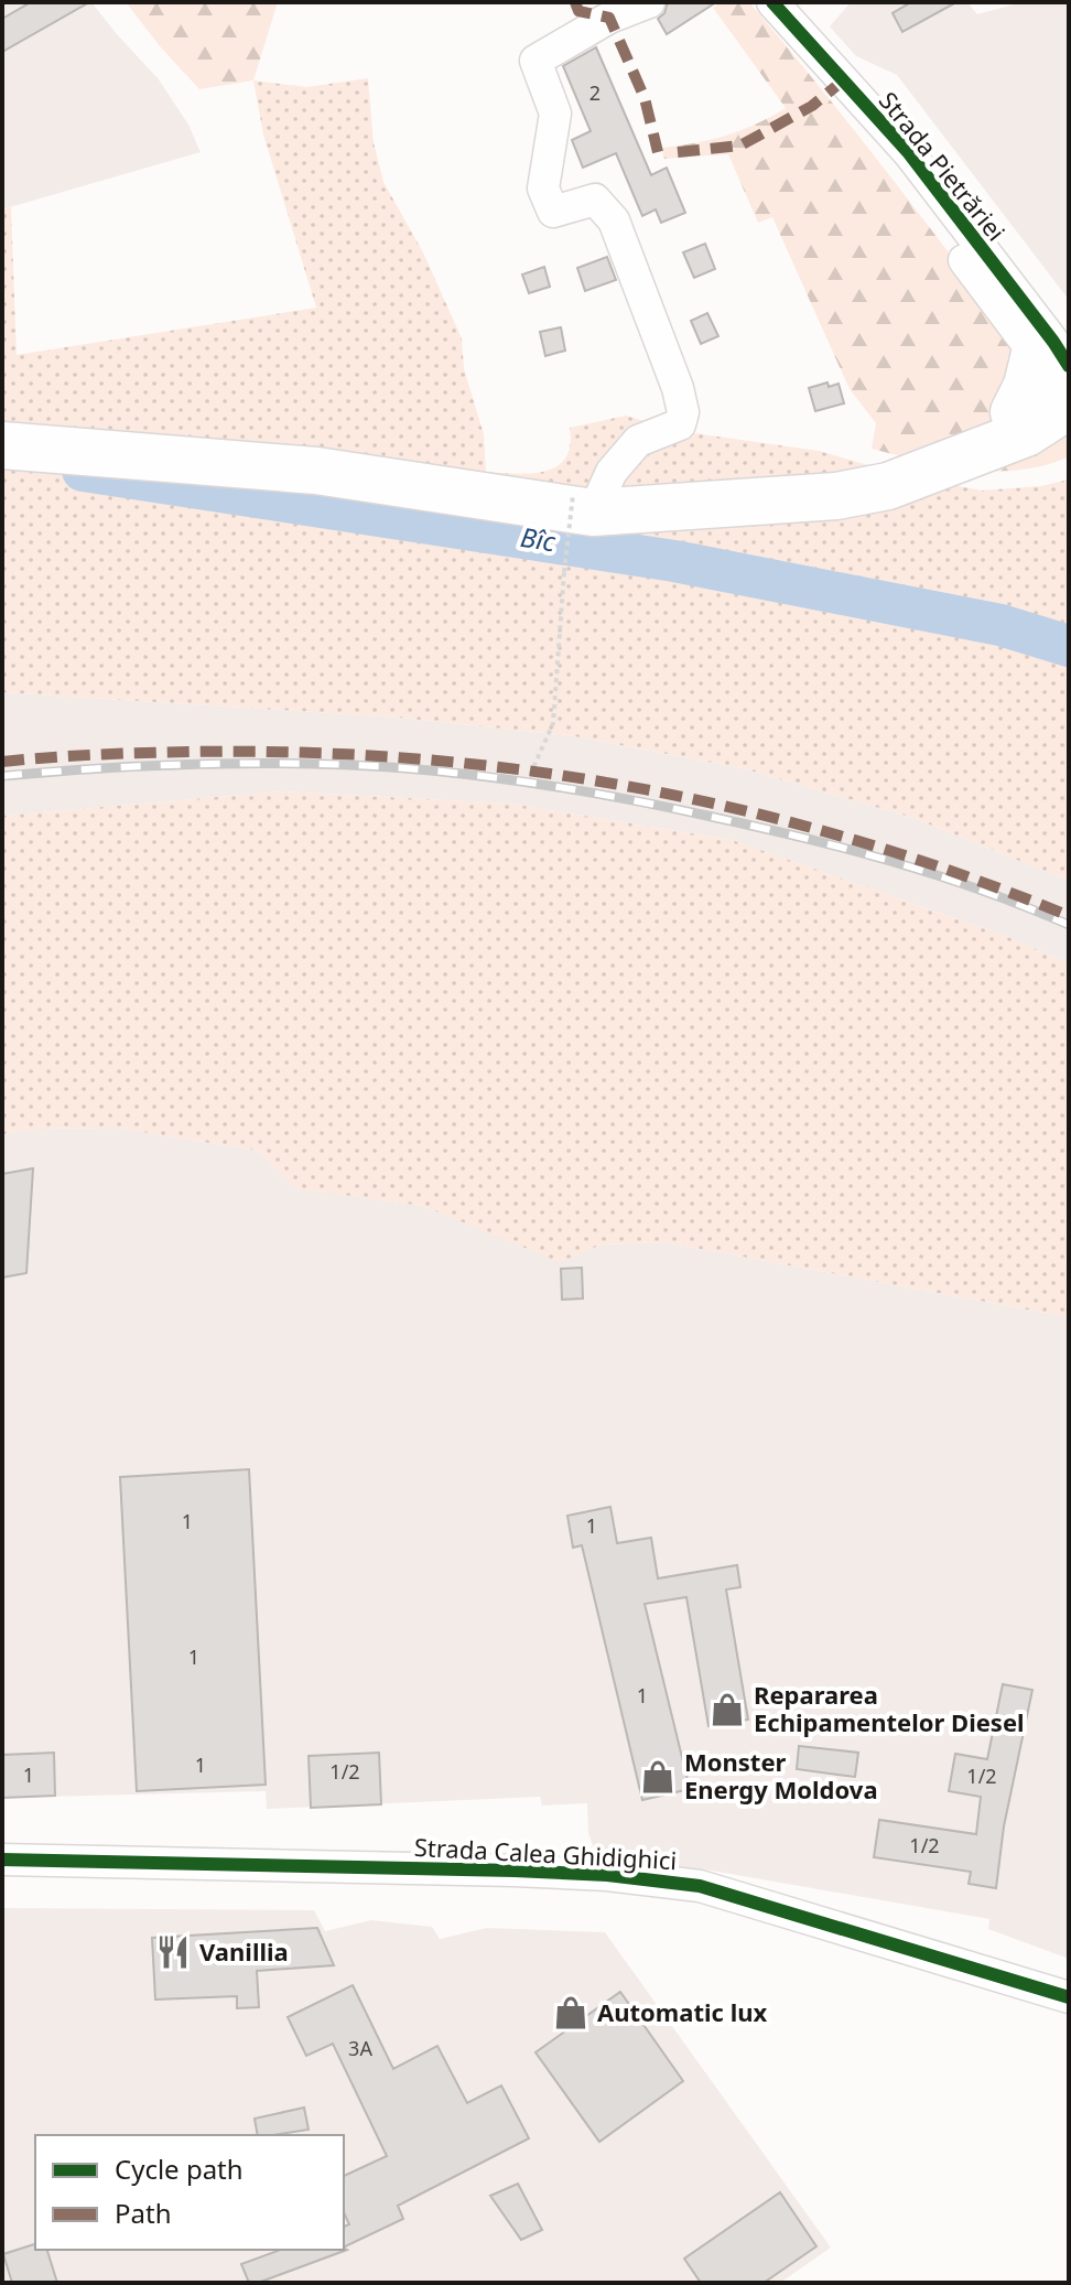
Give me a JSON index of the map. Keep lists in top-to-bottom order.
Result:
{
  "streets": {
    "street": ["Strada Pietrăriei", "Strada Calea Ghidighici"]
  },
  "water": ["Bîc"],
  "places": {
    "shop": ["Repararea Echipamentelor Diesel", "Monster Energy Moldova", "Automatic lux"],
    "restaurant": ["Vanillia"]
  },
  "house_numbers": [
    "2",
    "1",
    "1",
    "1",
    "1",
    "1",
    "1/2",
    "1",
    "1/2",
    "1/2",
    "3A"
  ],
  "legend": ["Cycle path", "Path"]
}
